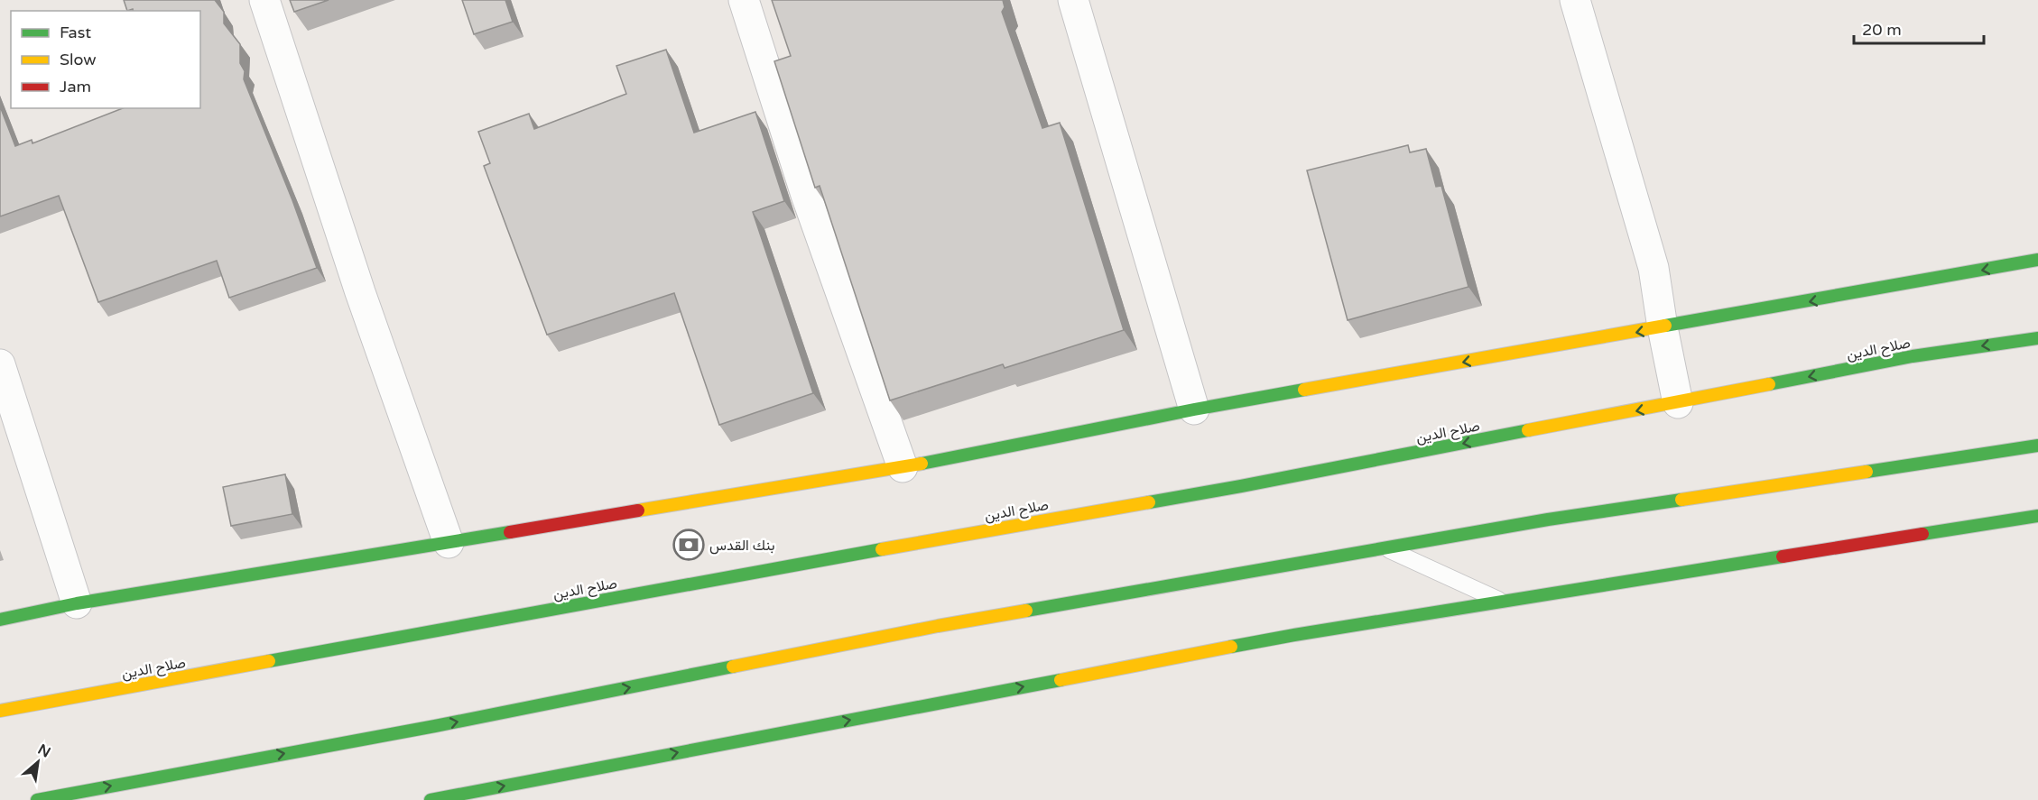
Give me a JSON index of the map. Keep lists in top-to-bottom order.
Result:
{
  "streets": {
    "main road": ["صلاح الدين"]
  },
  "places": {
    "bank": ["بنك القدس"]
  },
  "legend": ["Fast", "Slow", "Jam"],
  "scale_bar": "20 m",
  "north": "top right"
}
